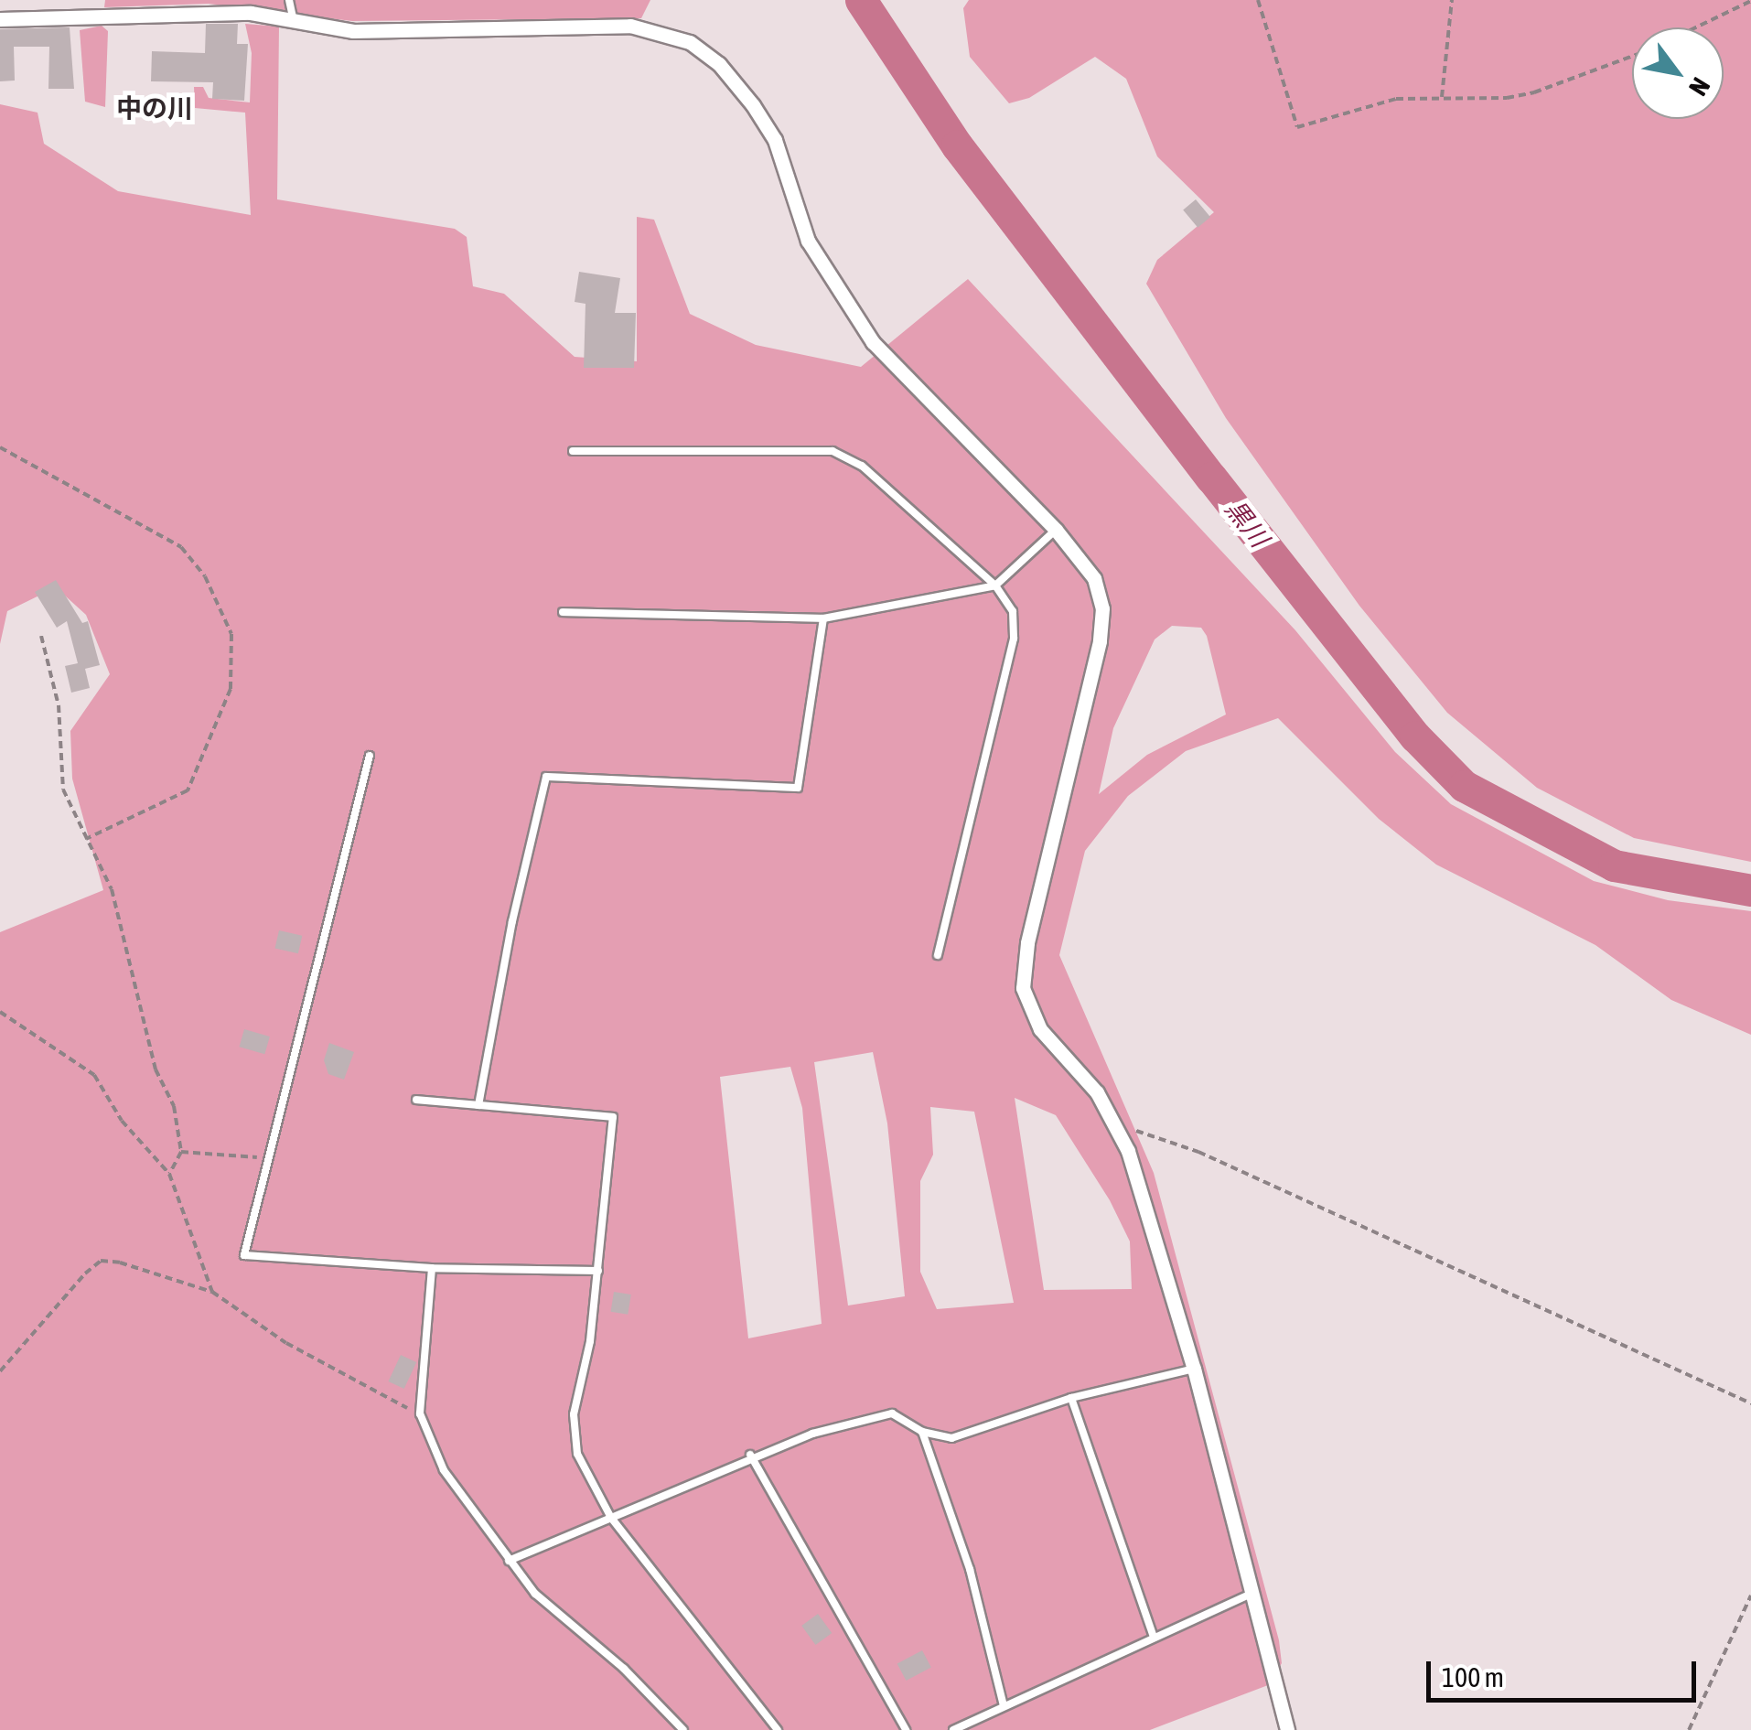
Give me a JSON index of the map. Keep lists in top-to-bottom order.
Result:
{
  "districts": ["中の川"],
  "water": ["黒川"],
  "scale_bar": "100 m",
  "north": "bottom right"
}
